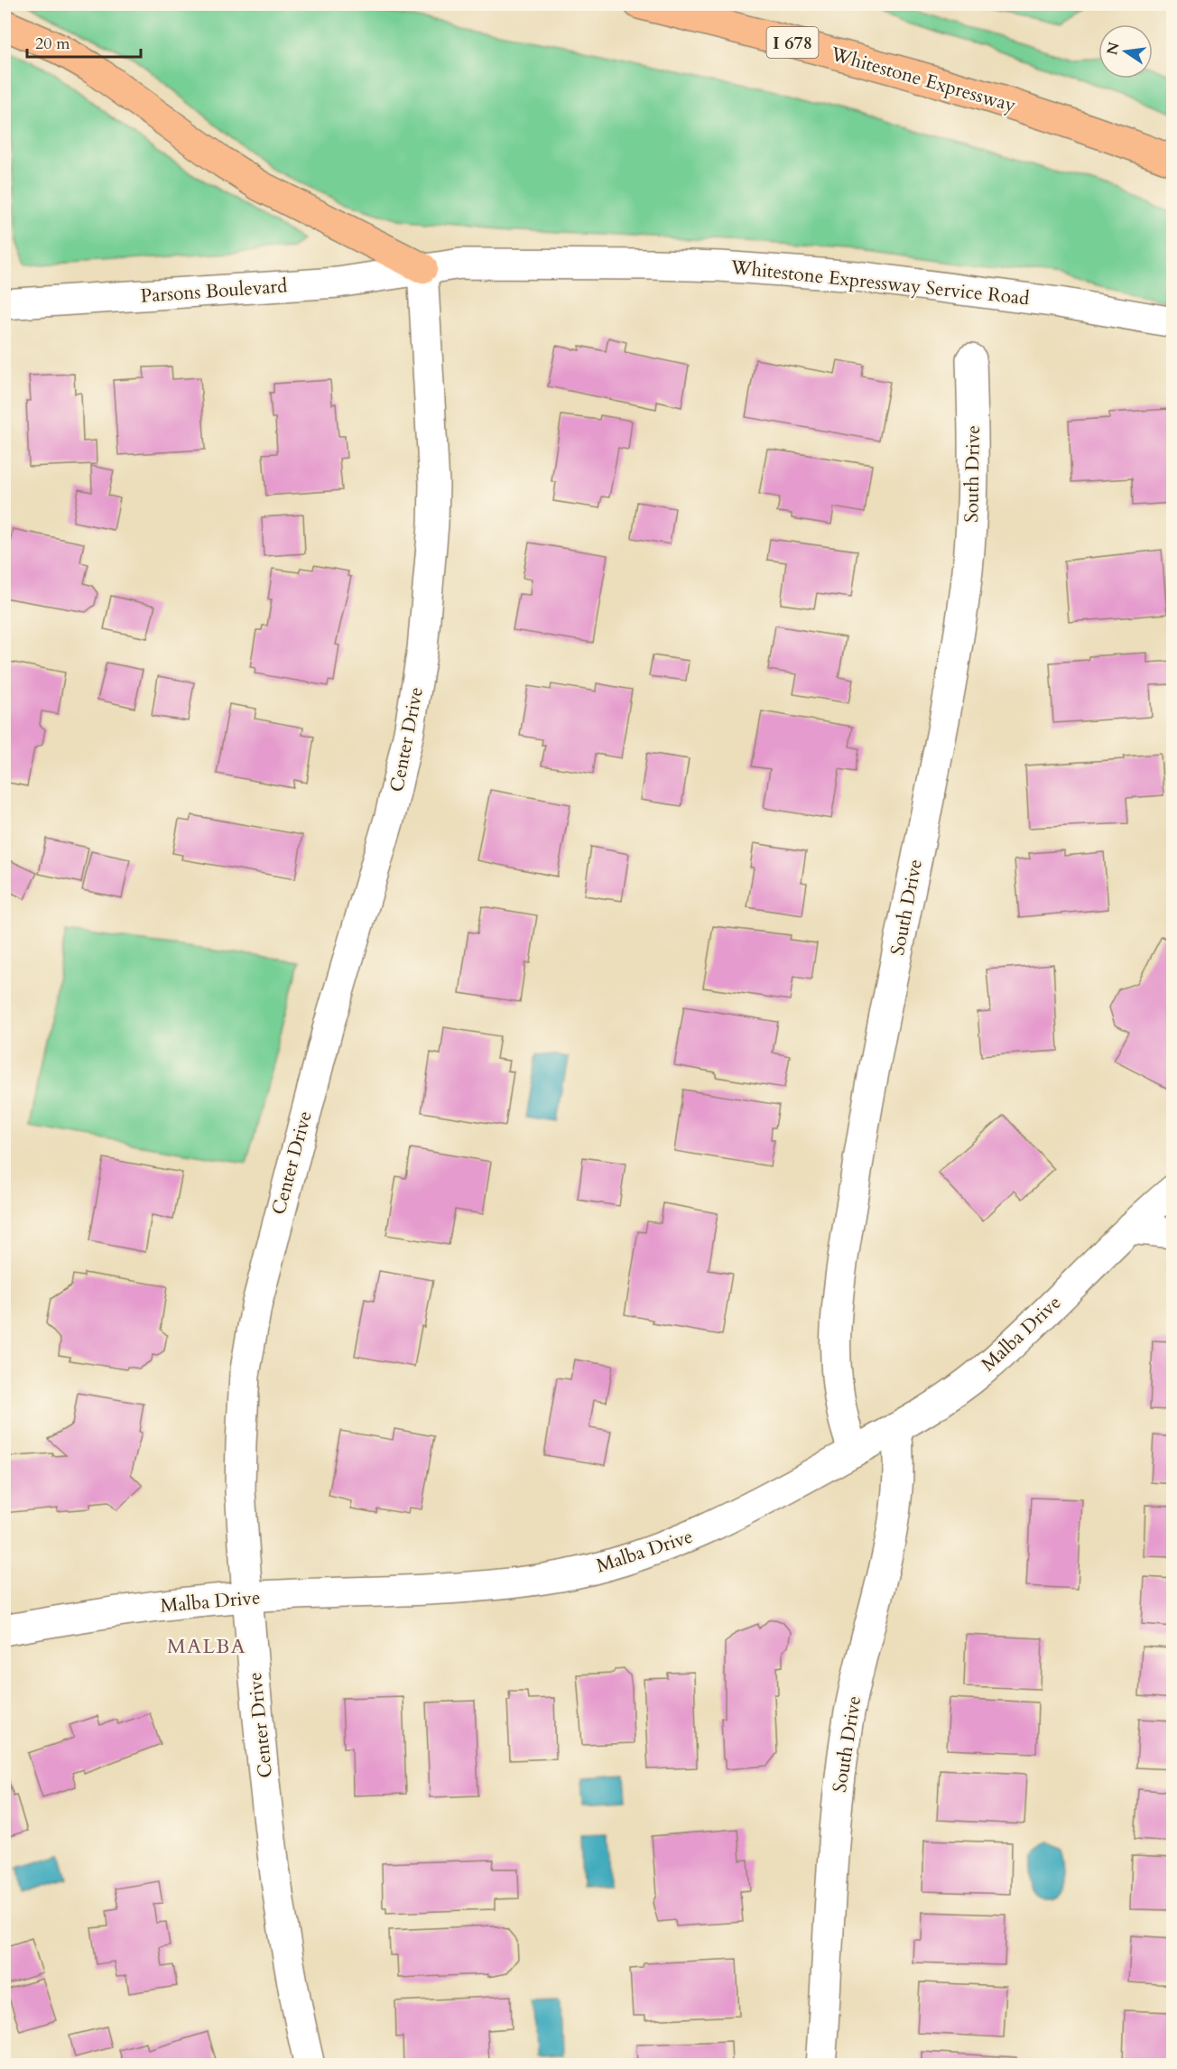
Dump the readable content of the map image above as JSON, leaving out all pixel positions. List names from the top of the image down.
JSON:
{
  "streets": {
    "highway": ["I 678", "Whitestone Expressway"],
    "street": [
      "Whitestone Expressway Service Road",
      "Parsons Boulevard",
      "South Drive",
      "Center Drive",
      "Malba Drive"
    ]
  },
  "crossings": [
    ["Whitestone Expressway Service Road", "Parsons Boulevard"],
    ["Whitestone Expressway Service Road", "Center Drive"],
    ["Parsons Boulevard", "Center Drive"],
    ["South Drive", "Malba Drive"],
    ["Center Drive", "Malba Drive"]
  ],
  "districts": ["MALBA"],
  "scale_bar": "20 m",
  "north": "left"
}
